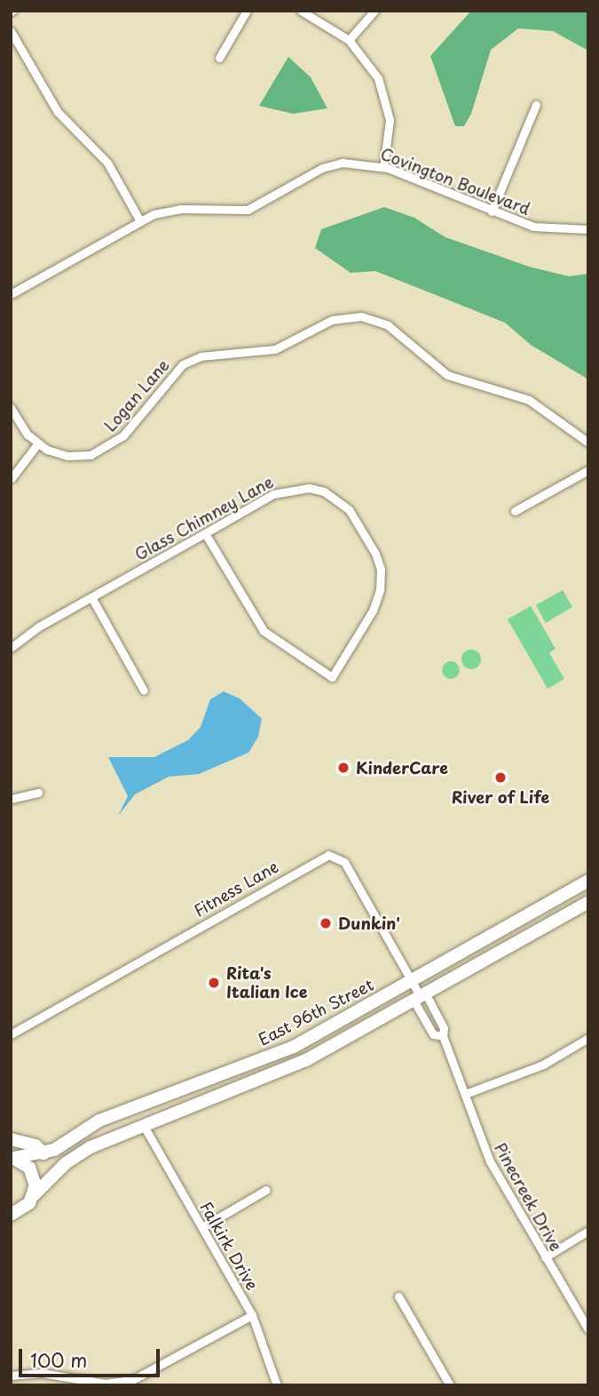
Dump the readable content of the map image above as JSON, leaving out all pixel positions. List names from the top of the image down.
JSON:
{
  "streets": {
    "main road": ["East 96th Street"],
    "street": [
      "Covington Boulevard",
      "Logan Lane",
      "Glass Chimney Lane",
      "Fitness Lane",
      "Pinecreek Drive",
      "Falkirk Drive"
    ]
  },
  "crossings": [
    ["Fitness Lane", "East 96th Street"],
    ["Fitness Lane", "Pinecreek Drive"]
  ],
  "places": [
    "KinderCare",
    "River of Life",
    "Dunkin'",
    "Rita's Italian Ice"
  ],
  "scale_bar": "100 m"
}
